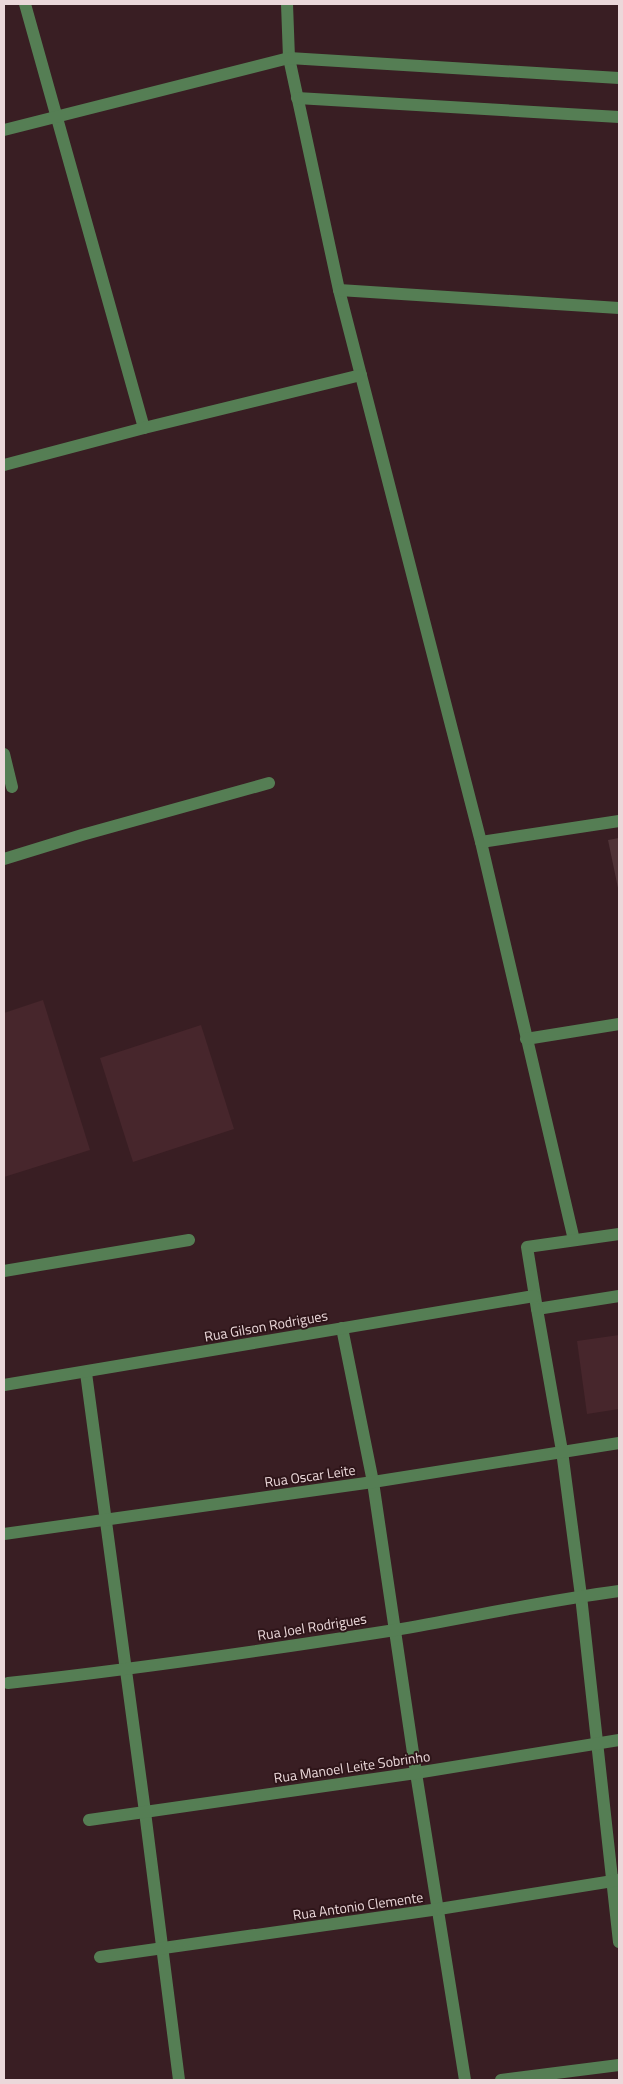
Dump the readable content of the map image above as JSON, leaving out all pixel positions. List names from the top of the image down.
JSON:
{
  "streets": {
    "street": [
      "Rua Gilson Rodrigues",
      "Rua Oscar Leite",
      "Rua Joel Rodrigues",
      "Rua Manoel Leite Sobrinho",
      "Rua Antonio Clemente"
    ]
  }
}
